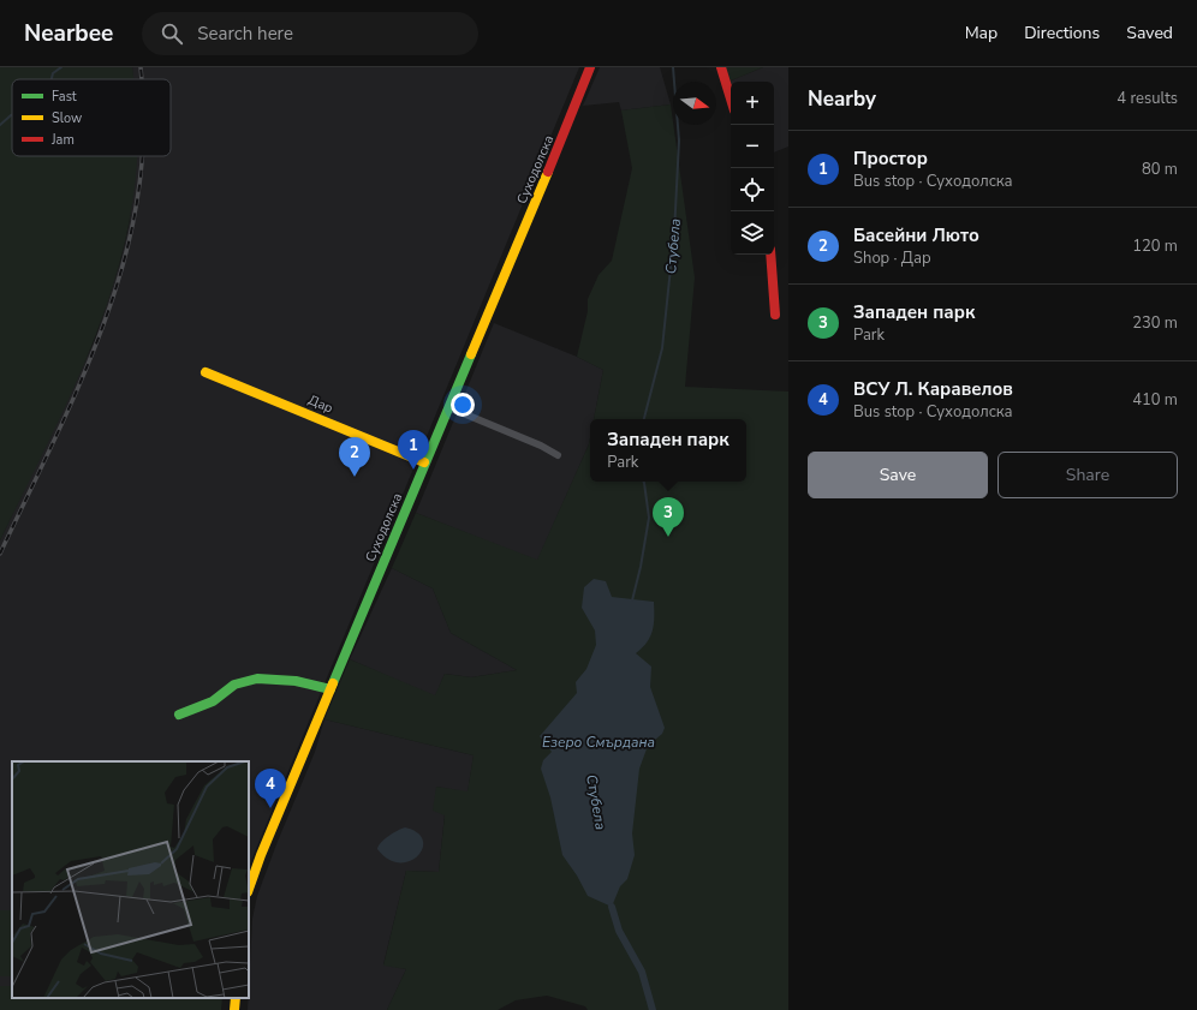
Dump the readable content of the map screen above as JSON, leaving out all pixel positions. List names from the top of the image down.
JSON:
{
  "streets": {
    "street": ["Суходолска", "Дар"]
  },
  "crossings": [
    ["Суходолска", "Дар"]
  ],
  "water": ["Стубела", "Езеро Смърдана"],
  "legend": ["Fast", "Slow", "Jam"],
  "north": "right",
  "page": {
    "header": "Nearbee",
    "search": "Search here",
    "nav": ["Map", "Directions", "Saved"],
    "heading": ["Nearby", "4 results"],
    "map_buttons": ["+", "−"],
    "list": [
      {
        "mark": "1",
        "name": "Простор",
        "note": "Bus stop · Суходолска",
        "value": "80 m"
      },
      {
        "mark": "2",
        "name": "Басейни Люто",
        "note": "Shop · Дар",
        "value": "120 m"
      },
      {
        "mark": "3",
        "name": "Западен парк",
        "note": "Park",
        "value": "230 m"
      },
      {
        "mark": "4",
        "name": "ВСУ Л. Каравелов",
        "note": "Bus stop · Суходолска",
        "value": "410 m"
      }
    ],
    "popup": ["Западен парк", "Park"],
    "pins": [
      "1",
      "2",
      "3",
      "4"
    ],
    "buttons": ["Save", "Share"]
  }
}
